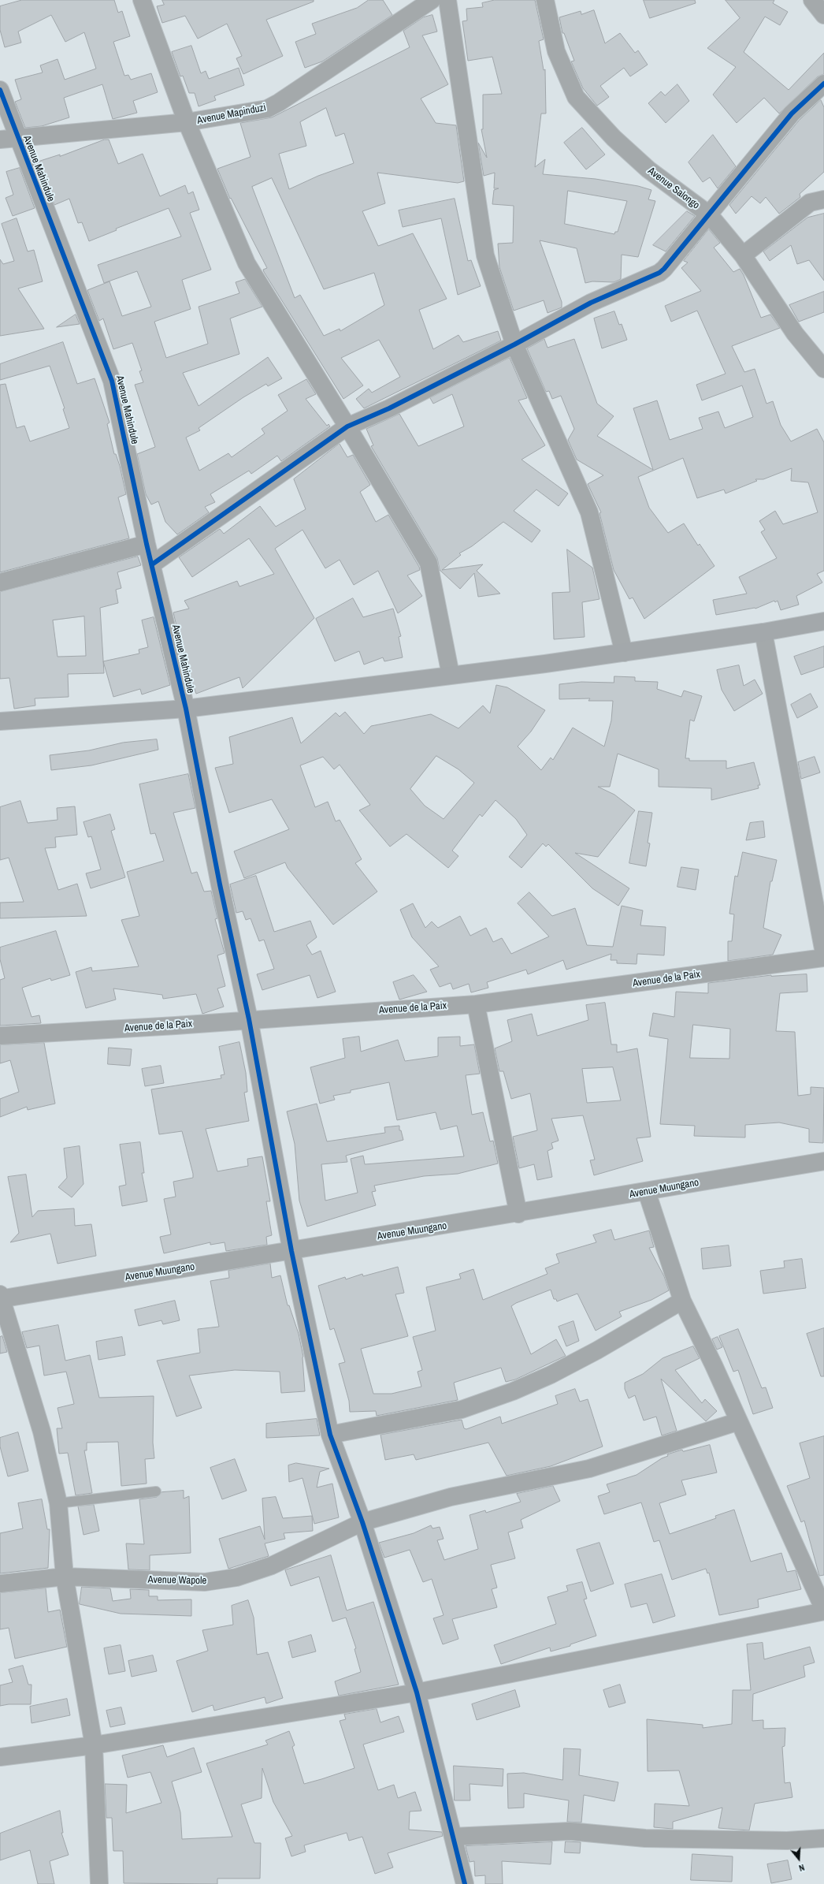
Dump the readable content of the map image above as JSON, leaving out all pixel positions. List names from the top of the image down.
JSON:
{
  "streets": {
    "street": [
      "Avenue Mapinduzi",
      "Avenue Mahindule",
      "Avenue Salongo",
      "Avenue de la Paix",
      "Avenue Muungano",
      "Avenue Wapole"
    ]
  },
  "crossings": [
    ["Avenue Mapinduzi", "Avenue Mahindule"],
    ["Avenue Mahindule", "Avenue de la Paix"],
    ["Avenue Mahindule", "Avenue Muungano"],
    ["Avenue Mahindule", "Avenue Wapole"]
  ],
  "north": "bottom"
}
